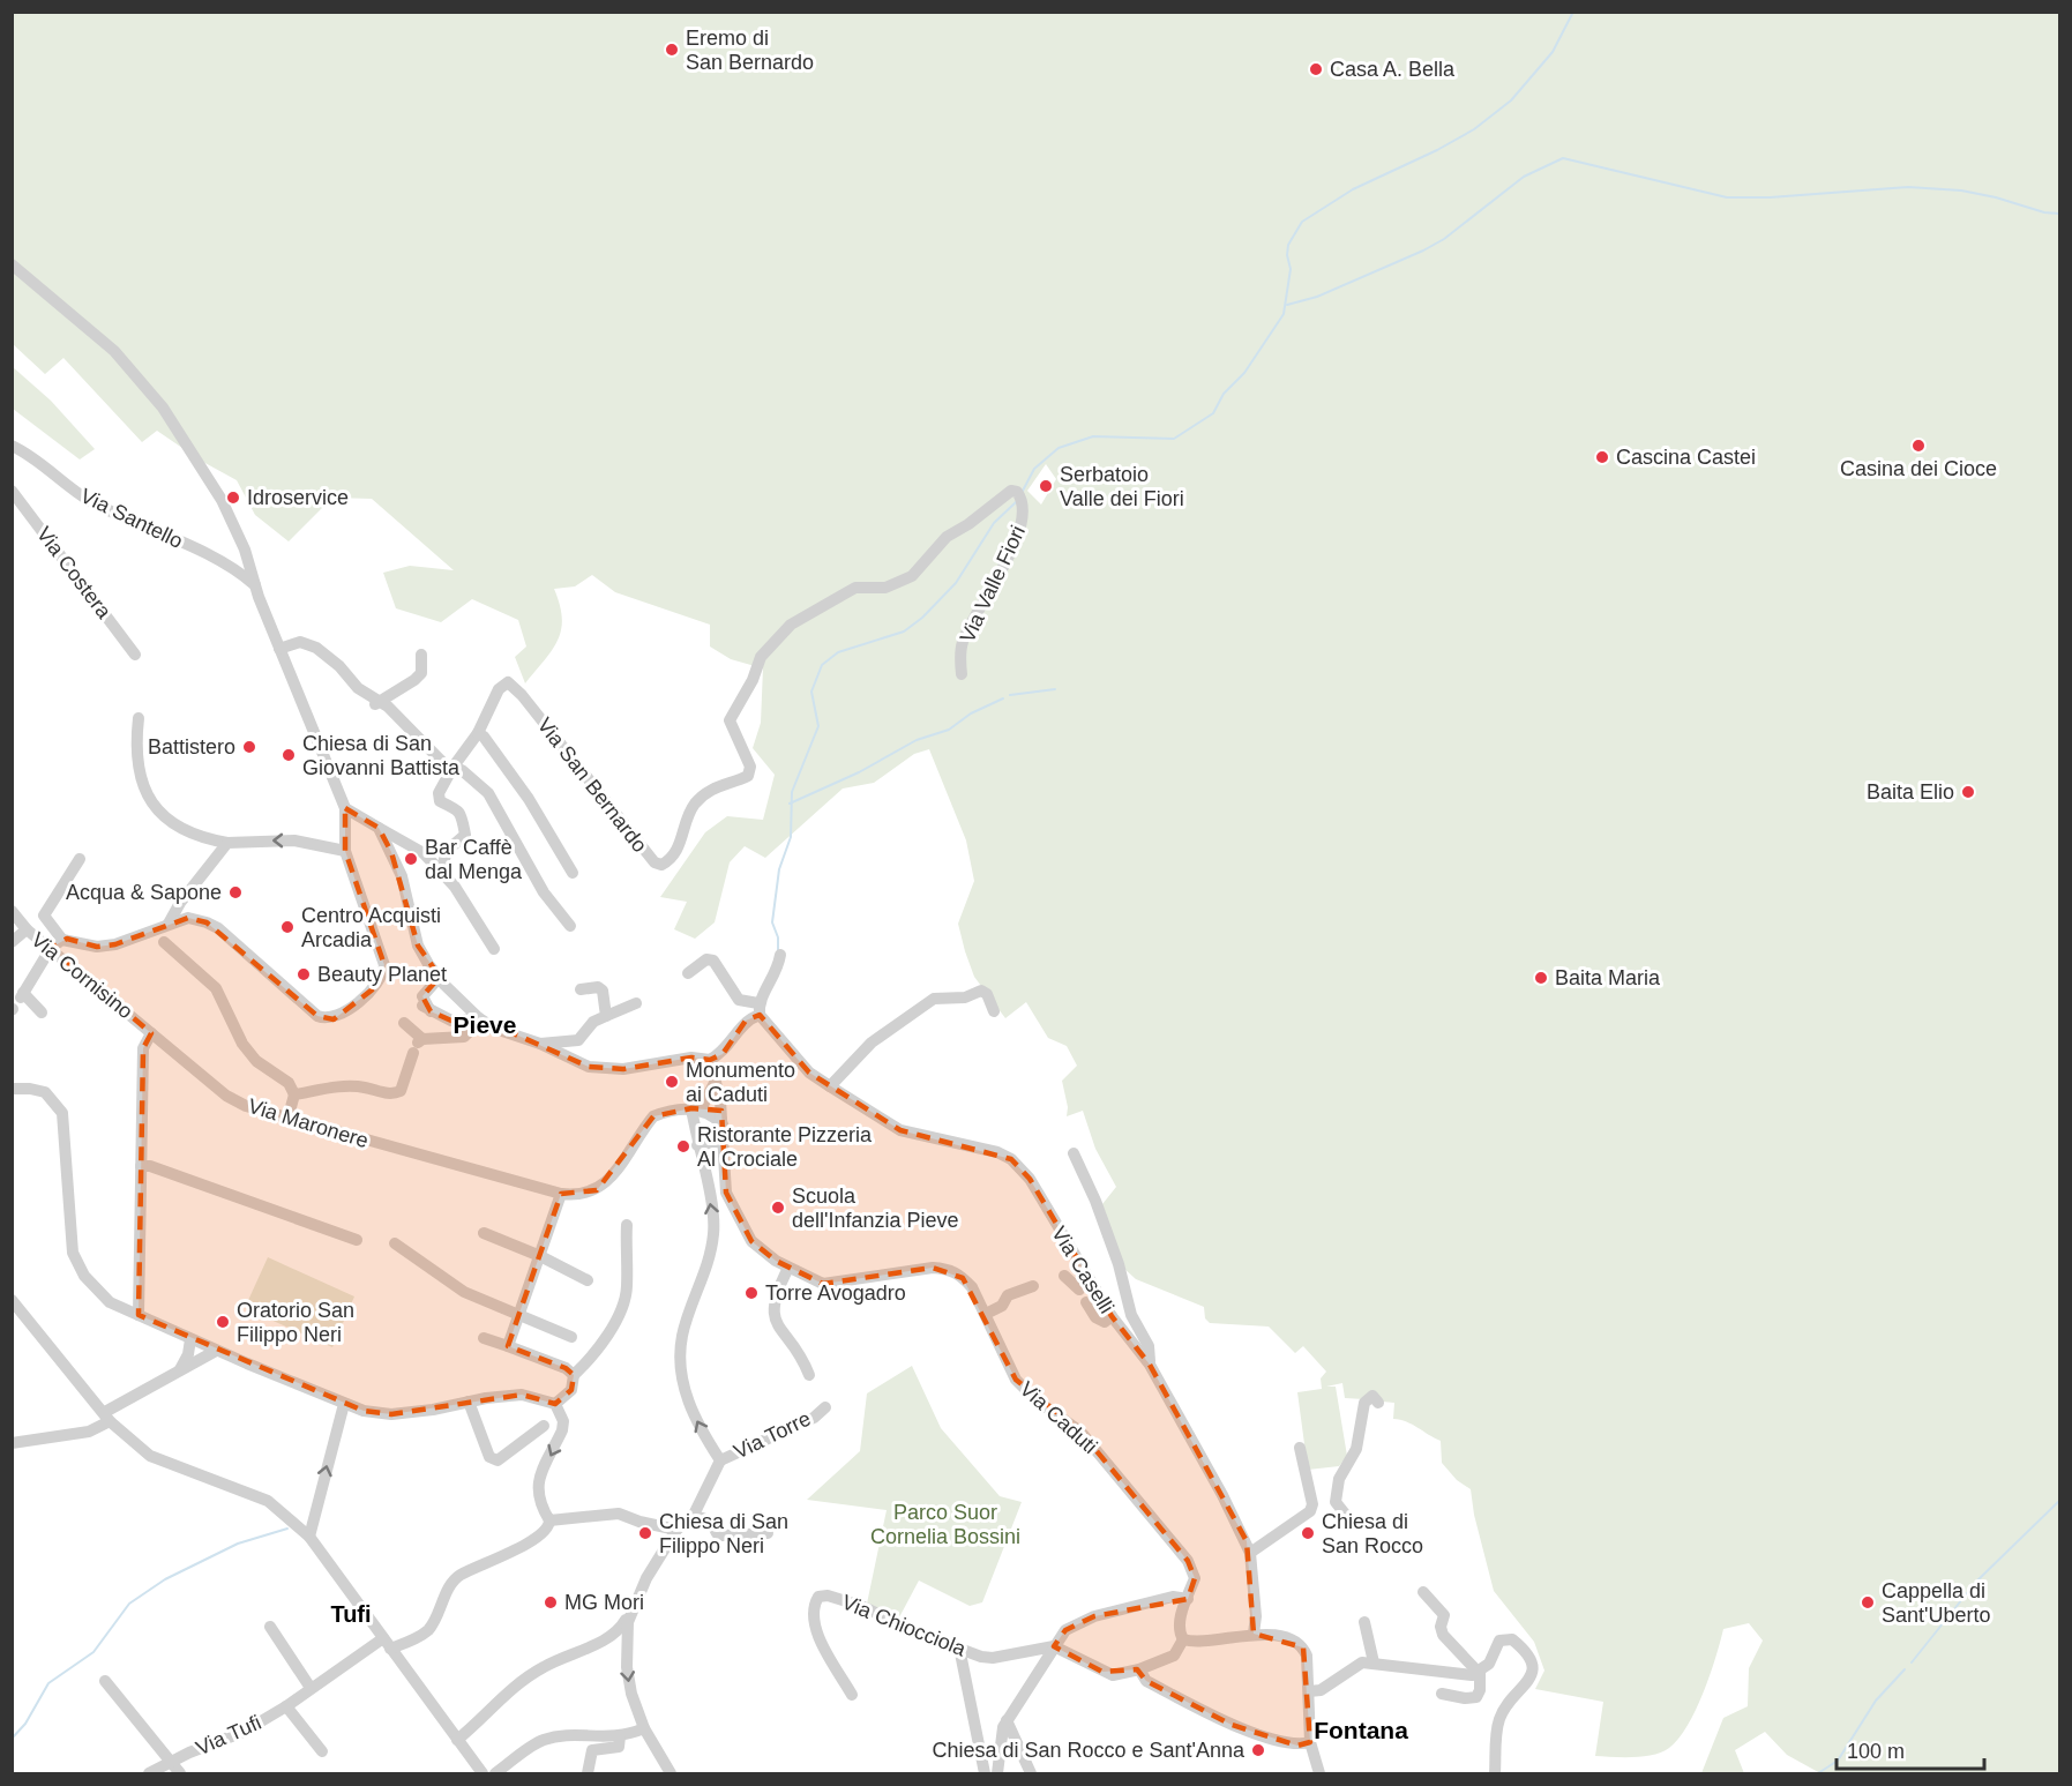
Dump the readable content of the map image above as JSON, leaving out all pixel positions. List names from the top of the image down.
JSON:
{
  "streets": {
    "street": [
      "Via Santello",
      "Via Costera",
      "Via Valle Fiori",
      "Via San Bernardo",
      "Via Cornisino",
      "Via Maronere",
      "Via Caselli",
      "Via Caduti",
      "Via Torre",
      "Via Chiocciola",
      "Via Tufi"
    ]
  },
  "crossings": [
    ["Via Valle Fiori", "Via San Bernardo"],
    ["Via Cornisino", "Via Maronere"],
    ["Via Caduti", "Via Torre"]
  ],
  "districts": ["Pieve", "Tufi", "Fontana"],
  "parks": ["Parco Suor Cornelia Bossini"],
  "places": [
    "Eremo di San Bernardo",
    "Casa A. Bella",
    "Casina dei Cioce",
    "Cascina Castei",
    "Serbatoio Valle dei Fiori",
    "Idroservice",
    "Battistero",
    "Chiesa di San Giovanni Battista",
    "Baita Elio",
    "Bar Caffè dal Menga",
    "Acqua & Sapone",
    "Centro Acquisti Arcadia",
    "Beauty Planet",
    "Baita Maria",
    "Monumento ai Caduti",
    "Ristorante Pizzeria Al Crociale",
    "Scuola dell'Infanzia Pieve",
    "Torre Avogadro",
    "Oratorio San Filippo Neri",
    "Chiesa di San Filippo Neri",
    "Chiesa di San Rocco",
    "MG Mori",
    "Cappella di Sant'Uberto",
    "Chiesa di San Rocco e Sant'Anna"
  ],
  "scale_bar": "100 m"
}
